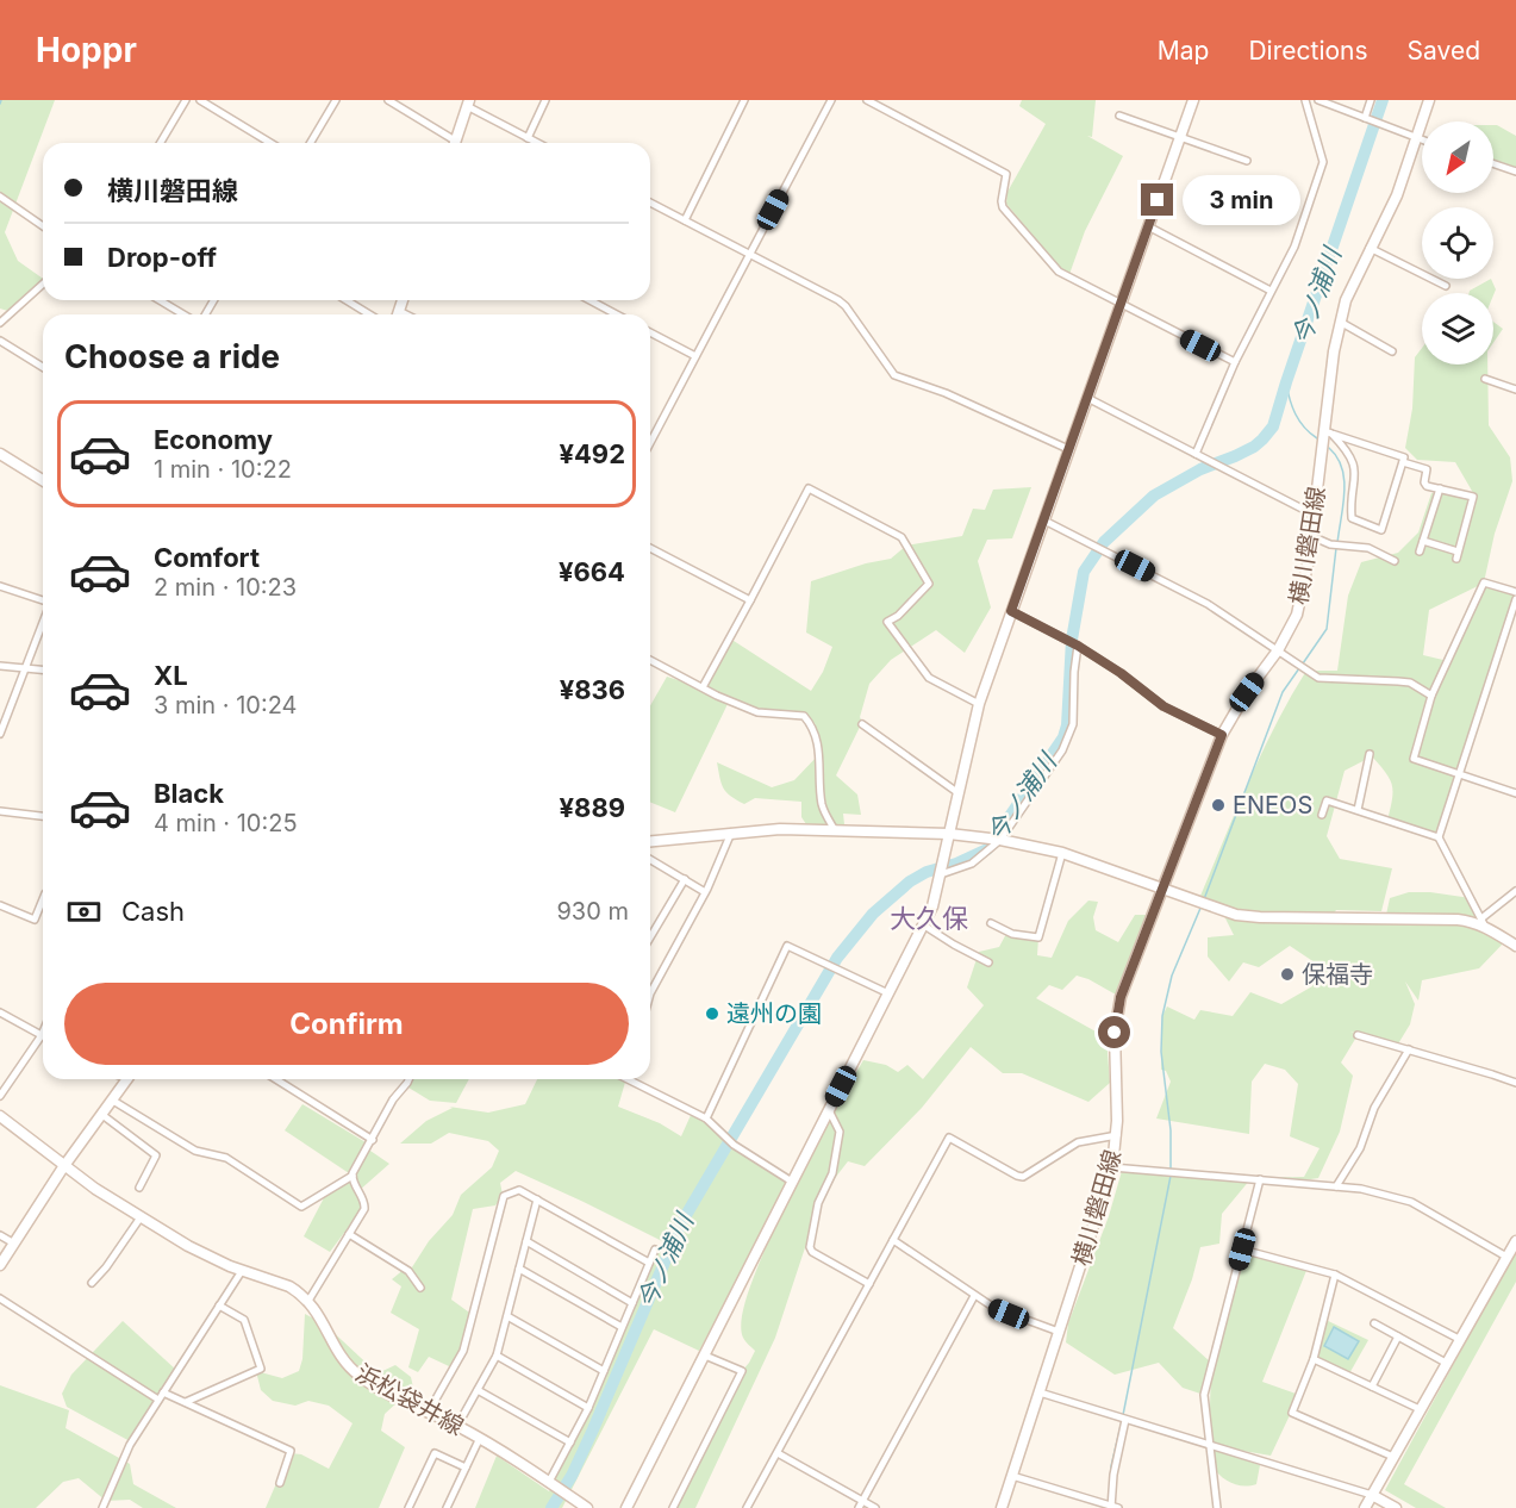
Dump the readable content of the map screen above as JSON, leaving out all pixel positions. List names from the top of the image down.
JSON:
{
  "streets": {
    "street": ["横川磐田線", "浜松袋井線"]
  },
  "districts": ["大久保"],
  "water": ["今ノ浦川"],
  "places": ["ENEOS", "保福寺", "遠州の園"],
  "north": "bottom left",
  "page": {
    "header": "Hoppr",
    "nav": ["Map", "Directions", "Saved"],
    "banner": ["横川磐田線", "Drop-off"],
    "bubble": "3 min",
    "heading": "Choose a ride",
    "list": [
      {
        "name": "Economy",
        "note": "1 min · 10:22",
        "value": "¥492"
      },
      {
        "name": "Comfort",
        "note": "2 min · 10:23",
        "value": "¥664"
      },
      {
        "name": "XL",
        "note": "3 min · 10:24",
        "value": "¥836"
      },
      {
        "name": "Black",
        "note": "4 min · 10:25",
        "value": "¥889"
      }
    ],
    "pay": ["Cash", "930 m"],
    "buttons": "Confirm"
  }
}
